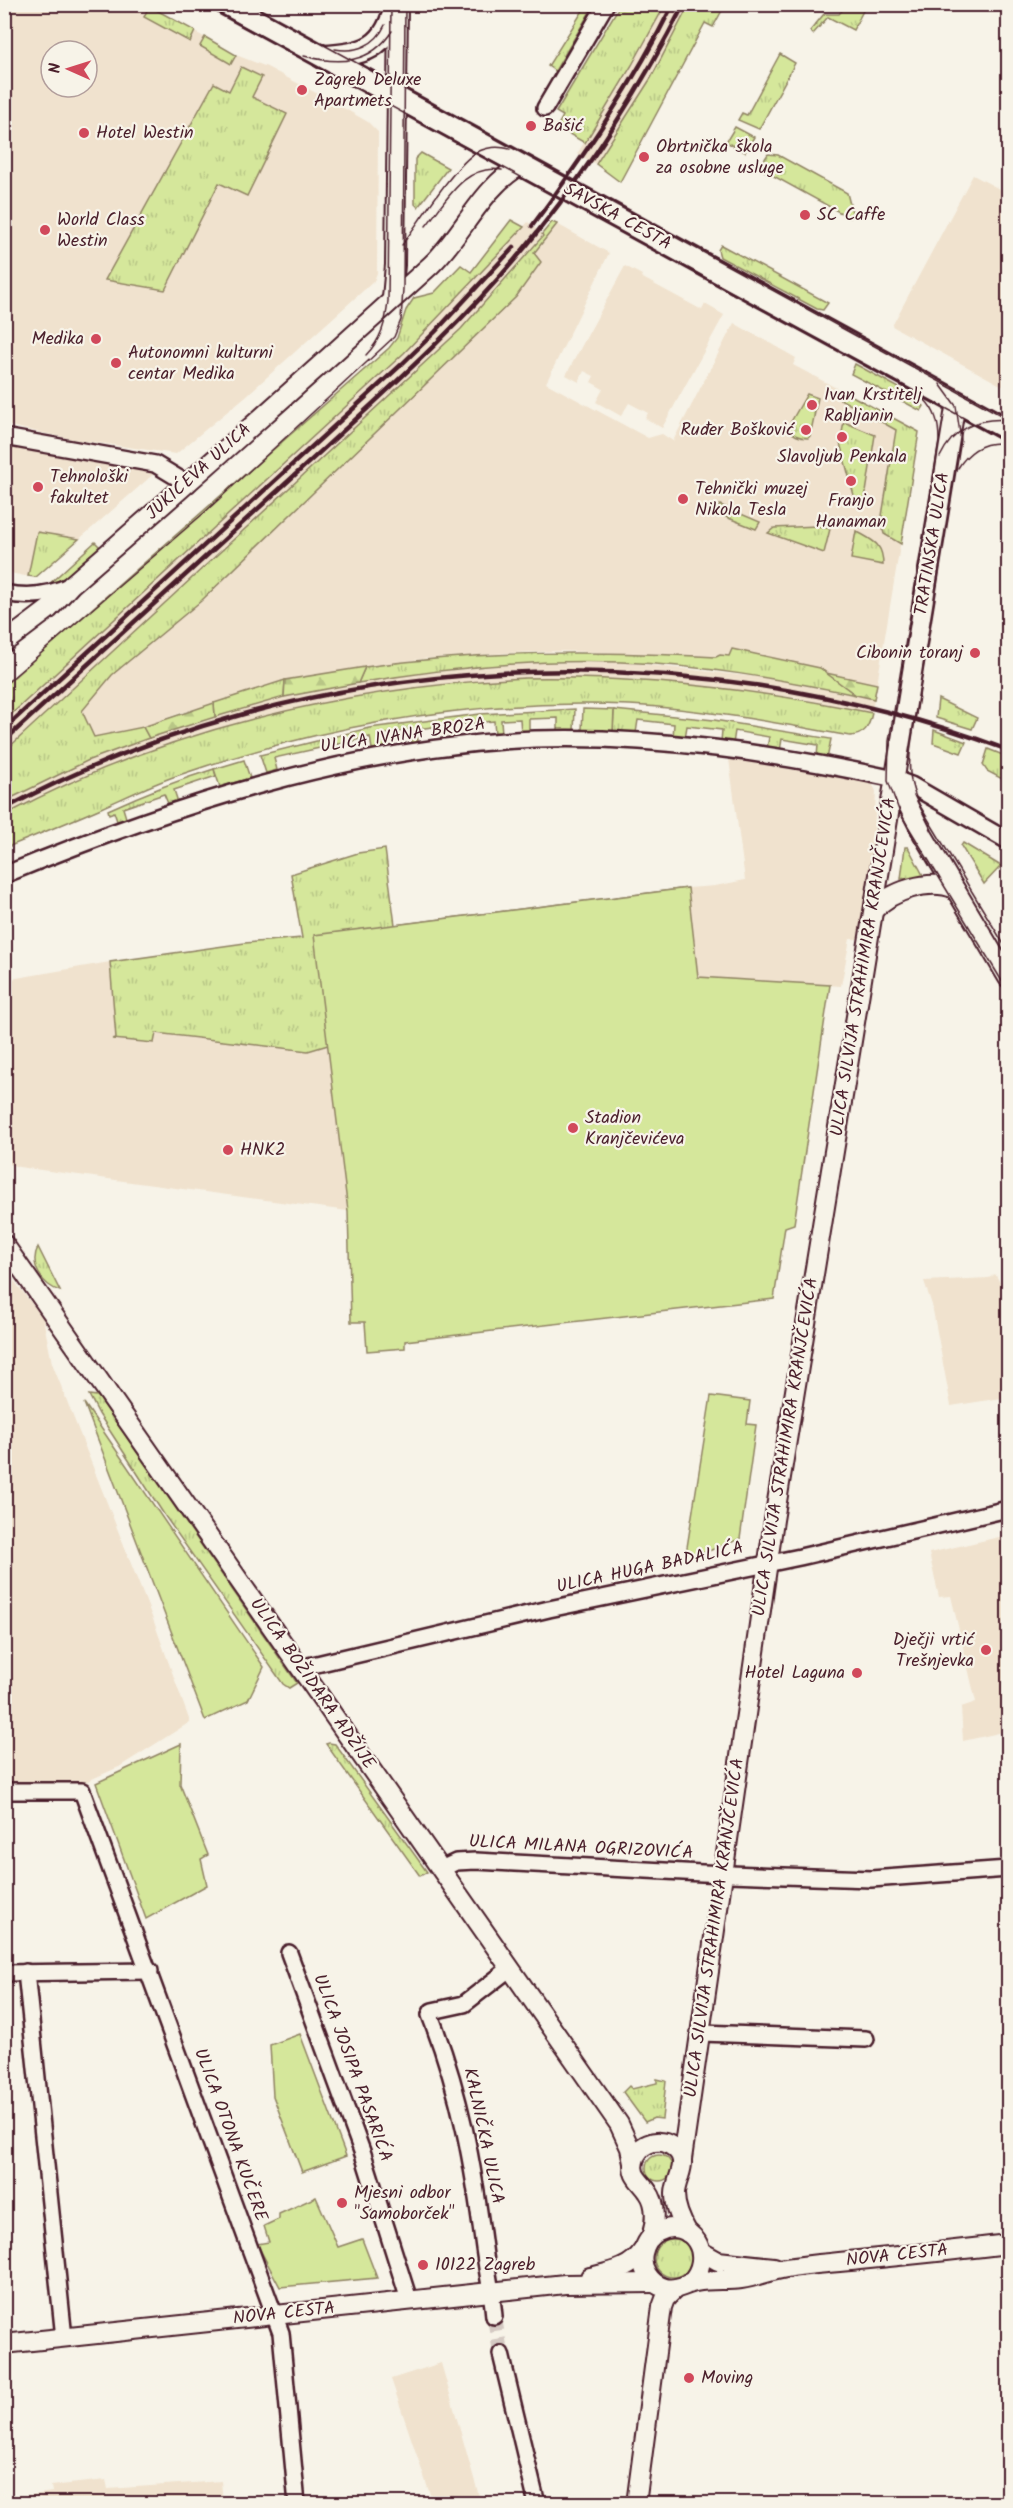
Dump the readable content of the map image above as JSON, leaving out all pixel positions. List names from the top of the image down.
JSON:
{
  "streets": {
    "main road": ["SAVSKA CESTA"],
    "street": [
      "JUKIĆEVA ULICA",
      "TRATINSKA ULICA",
      "ULICA IVANA BROZA",
      "ULICA SILVIJA STRAHIMIRA KRANJČEVIĆA",
      "ULICA HUGA BADALIĆA",
      "ULICA BOŽIDARA ADŽIJE",
      "ULICA MILANA OGRIZOVIĆA",
      "ULICA JOSIPA PASARIĆA",
      "ULICA OTONA KUČERE",
      "KALNIČKA ULICA",
      "NOVA CESTA"
    ]
  },
  "crossings": [
    ["SAVSKA CESTA", "JUKIĆEVA ULICA"],
    ["SAVSKA CESTA", "TRATINSKA ULICA"],
    ["TRATINSKA ULICA", "ULICA IVANA BROZA"],
    ["TRATINSKA ULICA", "ULICA SILVIJA STRAHIMIRA KRANJČEVIĆA"],
    ["ULICA IVANA BROZA", "ULICA SILVIJA STRAHIMIRA KRANJČEVIĆA"],
    ["ULICA SILVIJA STRAHIMIRA KRANJČEVIĆA", "ULICA HUGA BADALIĆA"],
    ["ULICA SILVIJA STRAHIMIRA KRANJČEVIĆA", "ULICA BOŽIDARA ADŽIJE"],
    ["ULICA SILVIJA STRAHIMIRA KRANJČEVIĆA", "ULICA MILANA OGRIZOVIĆA"],
    ["ULICA SILVIJA STRAHIMIRA KRANJČEVIĆA", "NOVA CESTA"],
    ["ULICA HUGA BADALIĆA", "ULICA BOŽIDARA ADŽIJE"],
    ["ULICA BOŽIDARA ADŽIJE", "ULICA MILANA OGRIZOVIĆA"],
    ["ULICA BOŽIDARA ADŽIJE", "KALNIČKA ULICA"],
    ["ULICA BOŽIDARA ADŽIJE", "NOVA CESTA"],
    ["ULICA JOSIPA PASARIĆA", "NOVA CESTA"],
    ["ULICA OTONA KUČERE", "NOVA CESTA"],
    ["KALNIČKA ULICA", "NOVA CESTA"]
  ],
  "places": [
    "Zagreb Deluxe Apartmets",
    "Bašić",
    "Hotel Westin",
    "Obrtnička škola za osobne usluge",
    "SC Caffe",
    "World Class Westin",
    "Medika",
    "Autonomni kulturni centar Medika",
    "Ivan Krstitelj Rabljanin",
    "Ruđer Bošković",
    "Slavoljub Penkala",
    "Franjo Hanaman",
    "Tehnološki fakultet",
    "Tehnički muzej Nikola Tesla",
    "Cibonin toranj",
    "Stadion Kranjčevićeva",
    "HNK2",
    "Dječji vrtić Trešnjevka",
    "Hotel Laguna",
    "Mjesni odbor \"Samoborček\"",
    "10122 Zagreb",
    "Moving"
  ],
  "north": "left"
}
